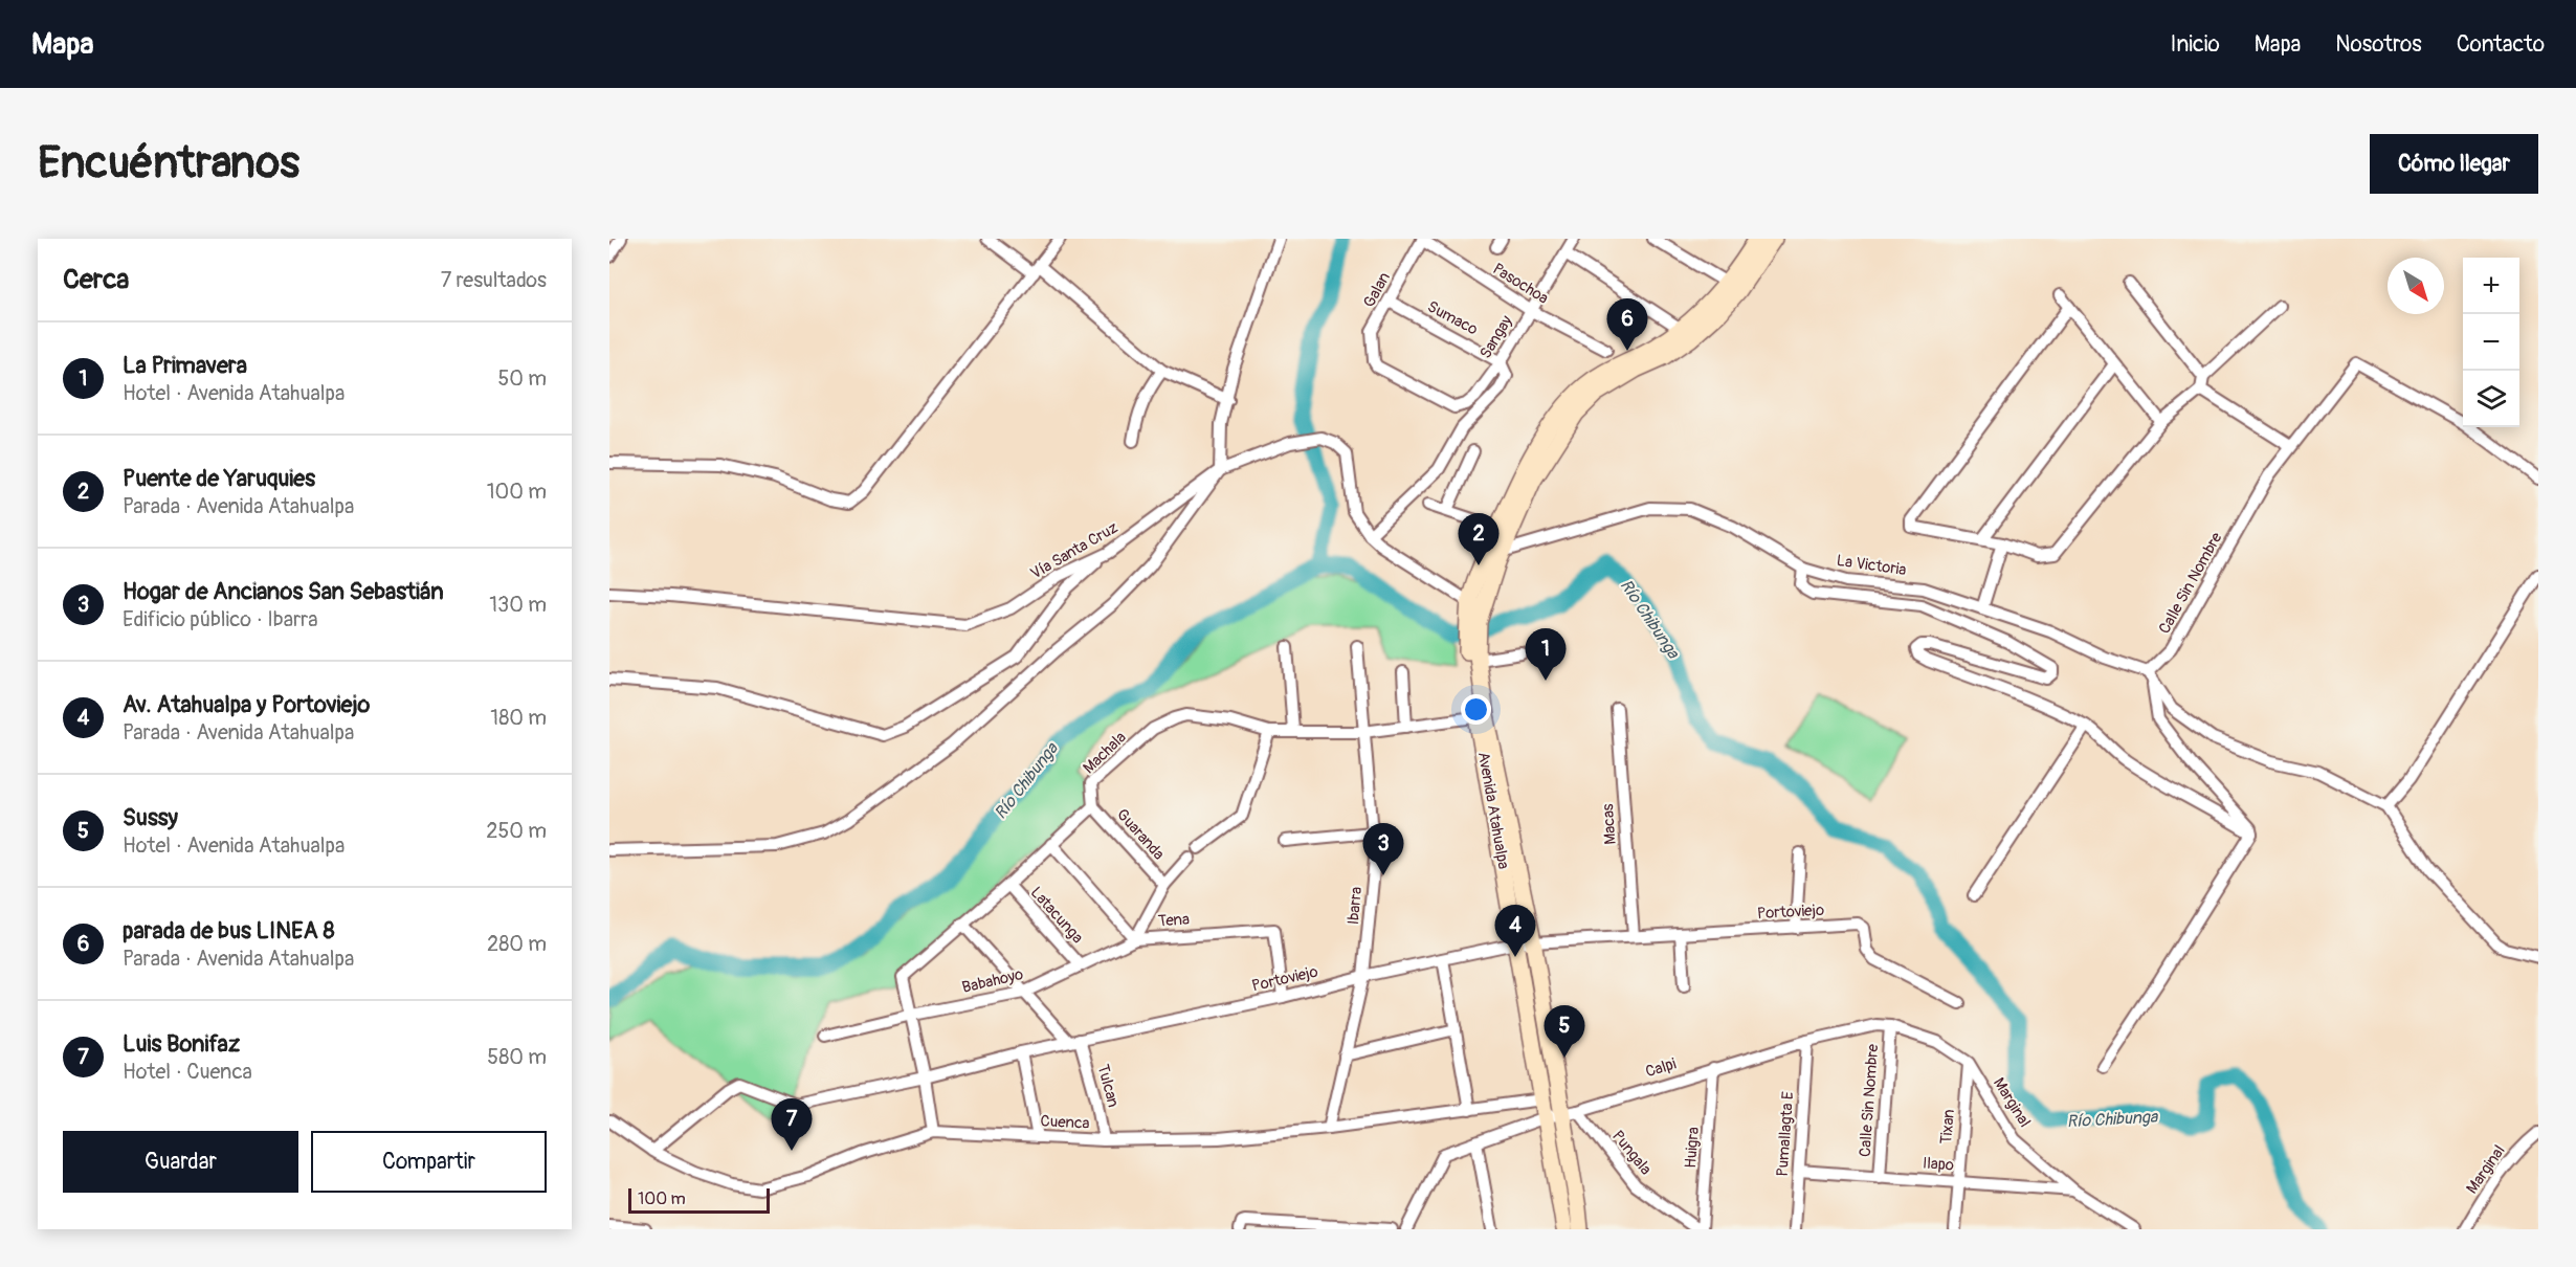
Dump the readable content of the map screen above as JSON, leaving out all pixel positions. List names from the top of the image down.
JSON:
{
  "streets": {
    "main road": ["Avenida Atahualpa"],
    "street": [
      "Pasochoa",
      "Galan",
      "Sumaco",
      "Sangay",
      "Vía Santa Cruz",
      "La Victoria",
      "Calle Sin Nombre",
      "Machala",
      "Macas",
      "Guaranda",
      "Ibarra",
      "Portoviejo",
      "Latacunga",
      "Tena",
      "Babahoyo",
      "Calpi",
      "Tulcan",
      "Marginal",
      "Cuenca",
      "Tixan",
      "Pumallagta E",
      "Huigra",
      "Pungala",
      "Ilapo"
    ]
  },
  "crossings": [
    ["Pasochoa", "Galan"],
    ["Pasochoa", "Sangay"],
    ["Galan", "Sumaco"],
    ["Galan", "Sangay"],
    ["Sumaco", "Sangay"],
    ["Vía Santa Cruz", "Avenida Atahualpa"],
    ["La Victoria", "Calle Sin Nombre"],
    ["La Victoria", "Avenida Atahualpa"],
    ["Calle Sin Nombre", "Calpi"],
    ["Calle Sin Nombre", "Marginal"],
    ["Calle Sin Nombre", "Ilapo"],
    ["Machala", "Avenida Atahualpa"],
    ["Machala", "Guaranda"],
    ["Machala", "Ibarra"],
    ["Avenida Atahualpa", "Portoviejo"],
    ["Avenida Atahualpa", "Calpi"],
    ["Avenida Atahualpa", "Cuenca"],
    ["Macas", "Portoviejo"],
    ["Ibarra", "Portoviejo"],
    ["Ibarra", "Cuenca"],
    ["Portoviejo", "Tena"],
    ["Portoviejo", "Tulcan"],
    ["Portoviejo", "Cuenca"],
    ["Latacunga", "Babahoyo"],
    ["Tena", "Babahoyo"],
    ["Babahoyo", "Tulcan"],
    ["Calpi", "Marginal"],
    ["Calpi", "Pumallagta E"],
    ["Calpi", "Huigra"],
    ["Calpi", "Pungala"],
    ["Tulcan", "Cuenca"],
    ["Marginal", "Tixan"],
    ["Marginal", "Ilapo"],
    ["Tixan", "Ilapo"],
    ["Pumallagta E", "Ilapo"],
    ["Huigra", "Pungala"]
  ],
  "water": ["Río Chibunga"],
  "scale_bar": "100 m",
  "north": "bottom right",
  "page": {
    "header": "Mapa",
    "nav": [
      "Inicio",
      "Mapa",
      "Nosotros",
      "Contacto"
    ],
    "buttons": [
      "Cómo llegar",
      ["Guardar", "Compartir"]
    ],
    "title": "Encuéntranos",
    "heading": ["Cerca", "7 resultados"],
    "map_buttons": ["+", "−"],
    "pins": [
      "6",
      "2",
      "1",
      "3",
      "4",
      "5",
      "7"
    ],
    "list": [
      {
        "mark": "1",
        "name": "La Primavera",
        "note": "Hotel · Avenida Atahualpa",
        "value": "50 m"
      },
      {
        "mark": "2",
        "name": "Puente de Yaruquies",
        "note": "Parada · Avenida Atahualpa",
        "value": "100 m"
      },
      {
        "mark": "3",
        "name": "Hogar de Ancianos San Sebastián",
        "note": "Edificio público · Ibarra",
        "value": "130 m"
      },
      {
        "mark": "4",
        "name": "Av. Atahualpa y Portoviejo",
        "note": "Parada · Avenida Atahualpa",
        "value": "180 m"
      },
      {
        "mark": "5",
        "name": "Sussy",
        "note": "Hotel · Avenida Atahualpa",
        "value": "250 m"
      },
      {
        "mark": "6",
        "name": "parada de bus LINEA 8",
        "note": "Parada · Avenida Atahualpa",
        "value": "280 m"
      },
      {
        "mark": "7",
        "name": "Luis Bonifaz",
        "note": "Hotel · Cuenca",
        "value": "580 m"
      }
    ],
    "scale": "100 m"
  }
}
